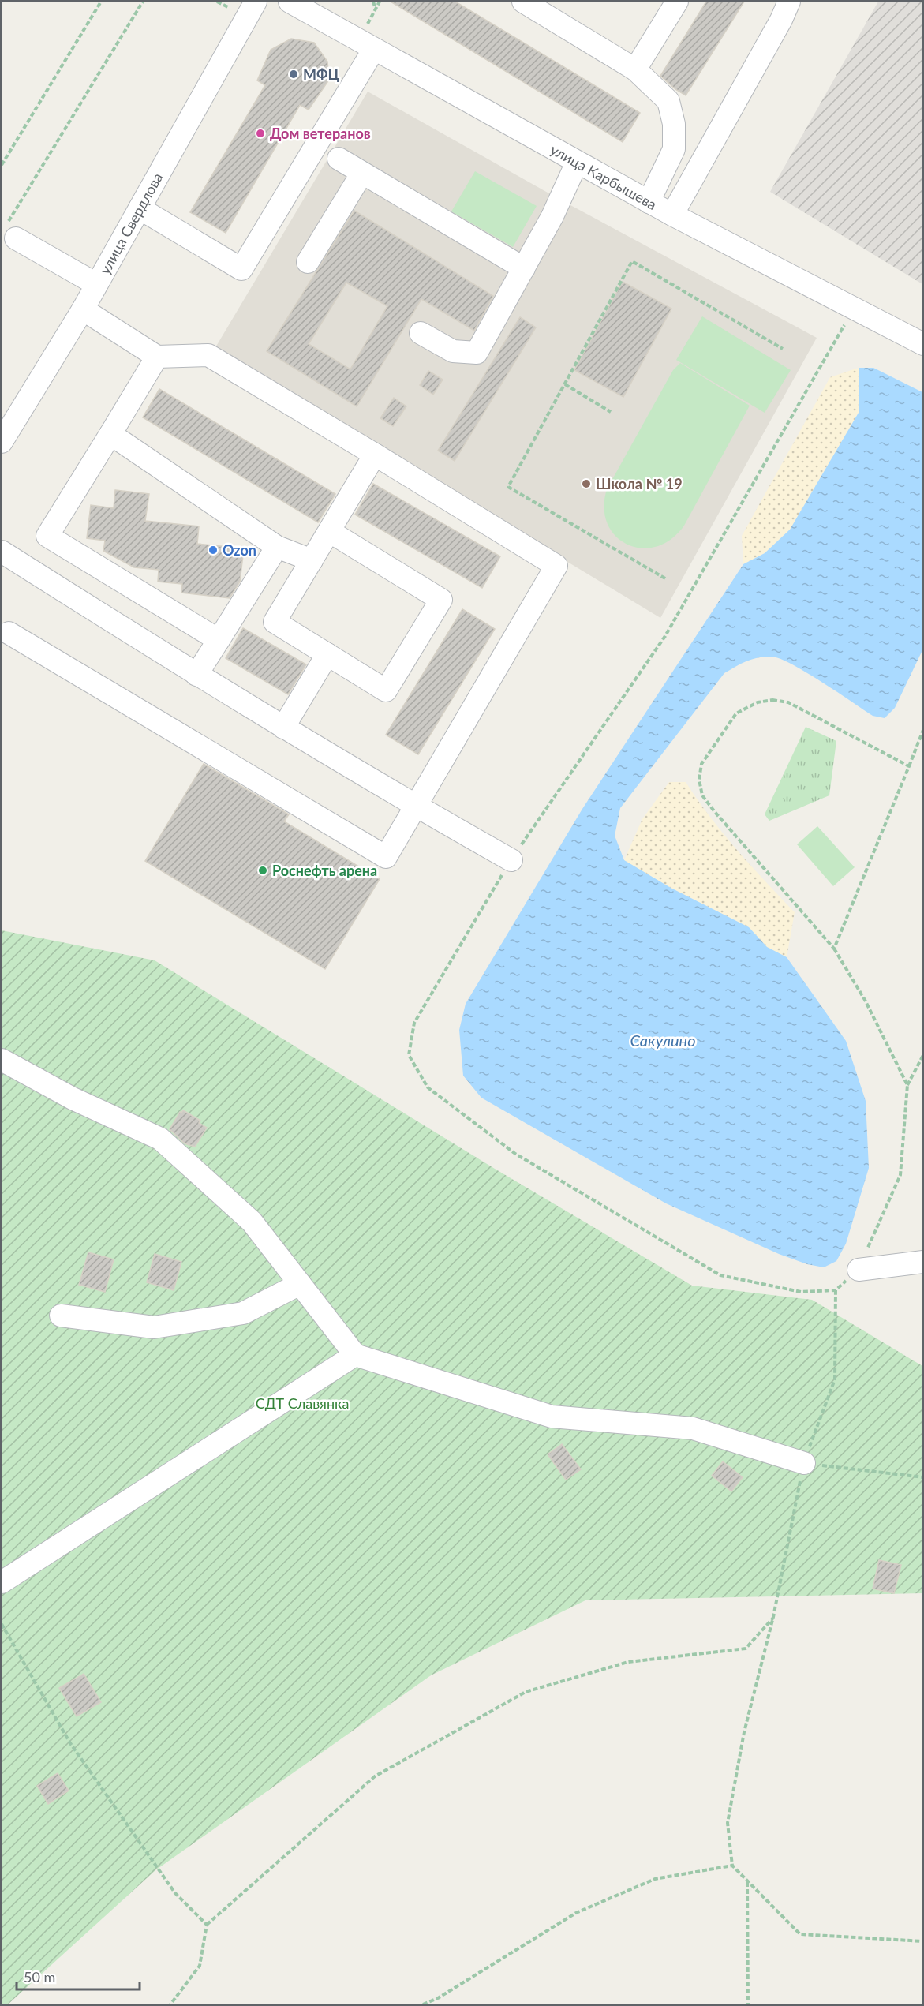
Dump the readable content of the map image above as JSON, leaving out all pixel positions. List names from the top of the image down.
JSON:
{
  "streets": {
    "street": ["улица Карбышева", "улица Свердлова"]
  },
  "water": ["Сакулино"],
  "parks": ["СДТ Славянка"],
  "places": [
    "МФЦ",
    "Дом ветеранов",
    "Школа № 19",
    "Ozon",
    "Роснефть арена"
  ],
  "scale_bar": "50 m"
}
